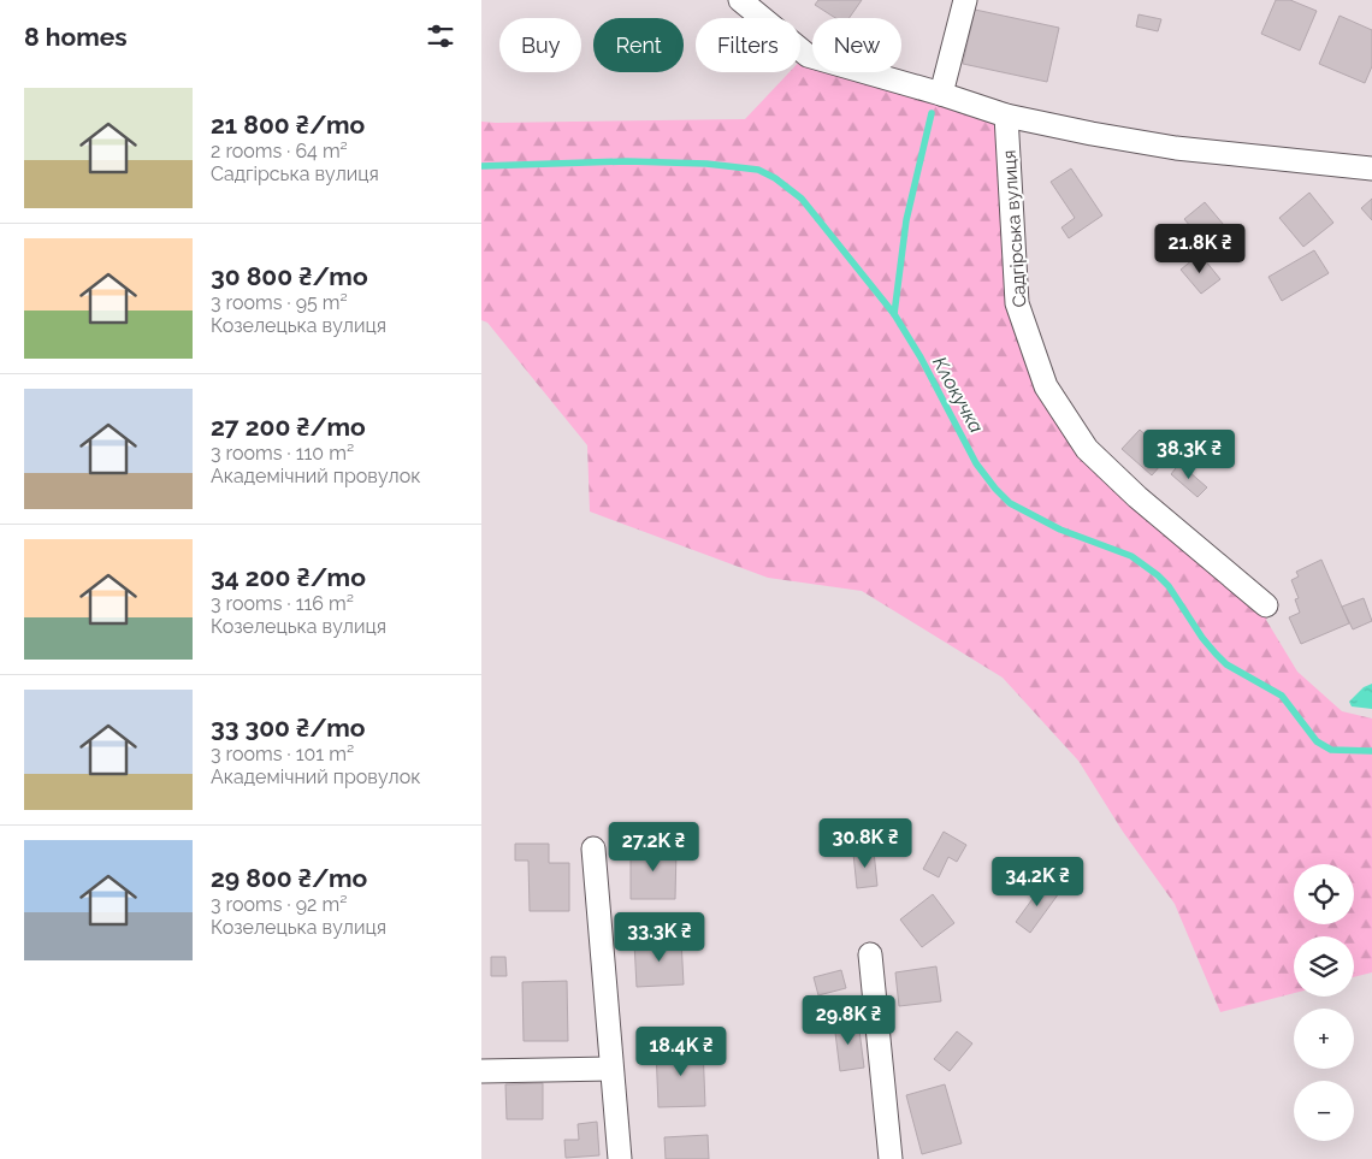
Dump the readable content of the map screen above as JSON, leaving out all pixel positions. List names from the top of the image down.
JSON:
{
  "streets": {
    "street": ["Садгірська вулиця"]
  },
  "water": ["Клокучка"],
  "page": {
    "heading": "8 homes",
    "chip": [
      "Buy",
      "Rent",
      "Filters",
      "New"
    ],
    "list": [
      {
        "name": "21 800 ₴/mo",
        "note": "2 rooms · 64 m² · Садгірська вулиця"
      },
      {
        "name": "30 800 ₴/mo",
        "note": "3 rooms · 95 m² · Козелецька вулиця"
      },
      {
        "name": "27 200 ₴/mo",
        "note": "3 rooms · 110 m² · Академічний провулок"
      },
      {
        "name": "34 200 ₴/mo",
        "note": "3 rooms · 116 m² · Козелецька вулиця"
      },
      {
        "name": "33 300 ₴/mo",
        "note": "3 rooms · 101 m² · Академічний провулок"
      },
      {
        "name": "29 800 ₴/mo",
        "note": "3 rooms · 92 m² · Козелецька вулиця"
      }
    ],
    "price": [
      "21.8K ₴",
      "38.3K ₴",
      "30.8K ₴",
      "27.2K ₴",
      "34.2K ₴",
      "33.3K ₴",
      "29.8K ₴",
      "18.4K ₴"
    ],
    "map_buttons": ["+", "−"]
  }
}
